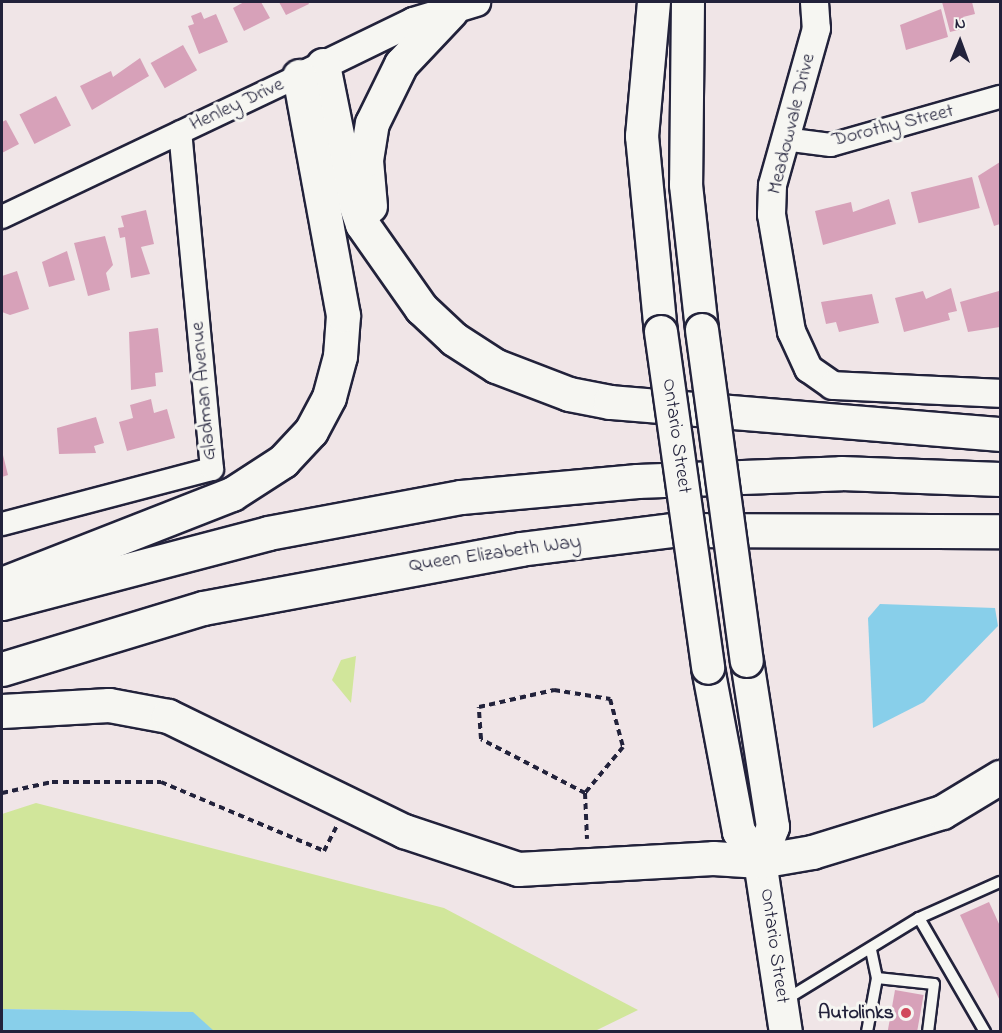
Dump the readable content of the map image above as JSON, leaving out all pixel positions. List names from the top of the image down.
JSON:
{
  "streets": {
    "highway": ["Queen Elizabeth Way"],
    "main road": ["Ontario Street"],
    "street": [
      "Henley Drive",
      "Meadowvale Drive",
      "Dorothy Street",
      "Gladman Avenue"
    ]
  },
  "crossings": [
    ["Henley Drive", "Gladman Avenue"],
    ["Meadowvale Drive", "Dorothy Street"]
  ],
  "places": ["Autolinks"],
  "north": "top"
}
